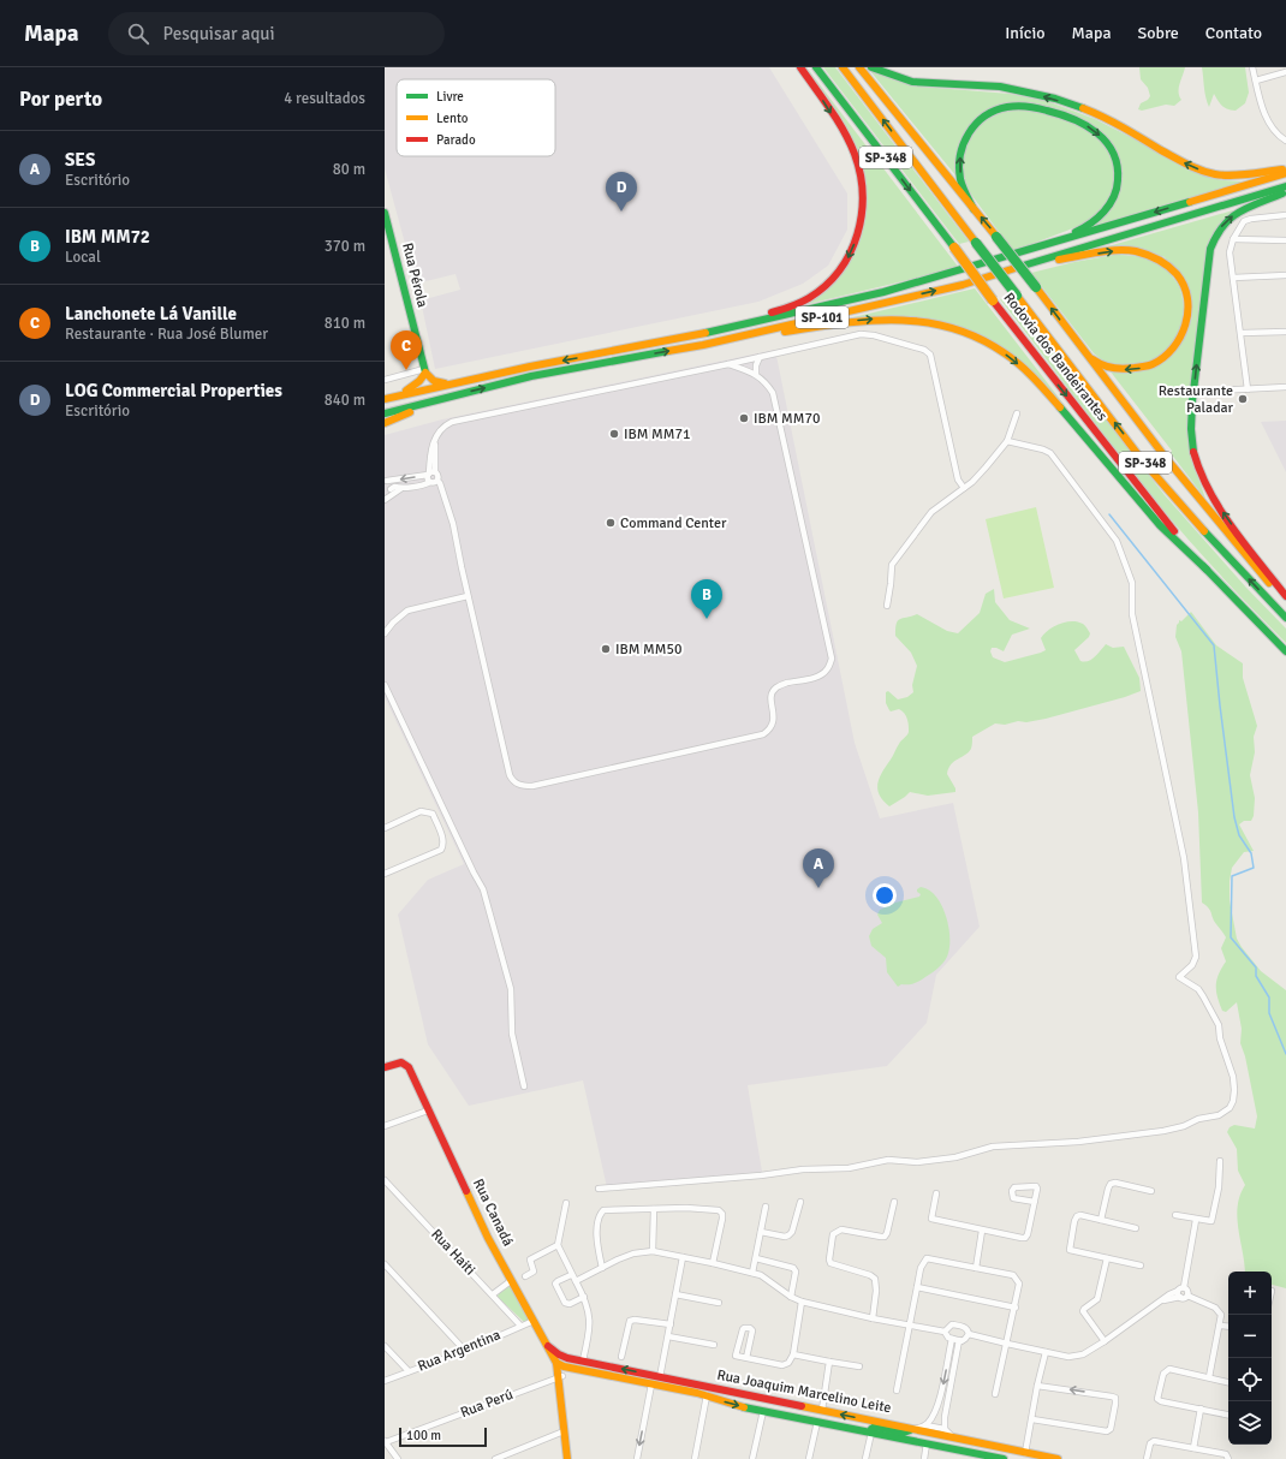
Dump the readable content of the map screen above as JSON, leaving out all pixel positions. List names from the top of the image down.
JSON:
{
  "streets": {
    "main road": [
      "SP-348",
      "Rua Pérola",
      "SP-101",
      "Rodovia dos Bandeirantes",
      "Rua Canadá",
      "Rua Joaquim Marcelino Leite"
    ],
    "street": ["Rua Haiti", "Rua Argentina", "Rua Perú"]
  },
  "crossings": [
    ["Rua Canadá", "Rua Argentina"],
    ["Rua Canadá", "Rua Joaquim Marcelino Leite"],
    ["Rua Canadá", "Rua Perú"],
    ["Rua Haiti", "Rua Argentina"]
  ],
  "places": [
    "Restaurante Paladar",
    "IBM MM70",
    "IBM MM71",
    "Command Center",
    "IBM MM50"
  ],
  "legend": ["Livre", "Lento", "Parado"],
  "scale_bar": "100 m",
  "page": {
    "header": "Mapa",
    "search": "Pesquisar aqui",
    "nav": [
      "Início",
      "Mapa",
      "Sobre",
      "Contato"
    ],
    "heading": ["Por perto", "4 resultados"],
    "list": [
      {
        "mark": "A",
        "name": "SES",
        "note": "Escritório",
        "value": "80 m"
      },
      {
        "mark": "B",
        "name": "IBM MM72",
        "note": "Local",
        "value": "370 m"
      },
      {
        "mark": "C",
        "name": "Lanchonete Lá Vanille",
        "note": "Restaurante · Rua José Blumer",
        "value": "810 m"
      },
      {
        "mark": "D",
        "name": "LOG Commercial Properties",
        "note": "Escritório",
        "value": "840 m"
      }
    ],
    "pins": [
      "D",
      "C",
      "B",
      "A"
    ],
    "map_buttons": ["+", "−"],
    "scale": "100 m"
  }
}
